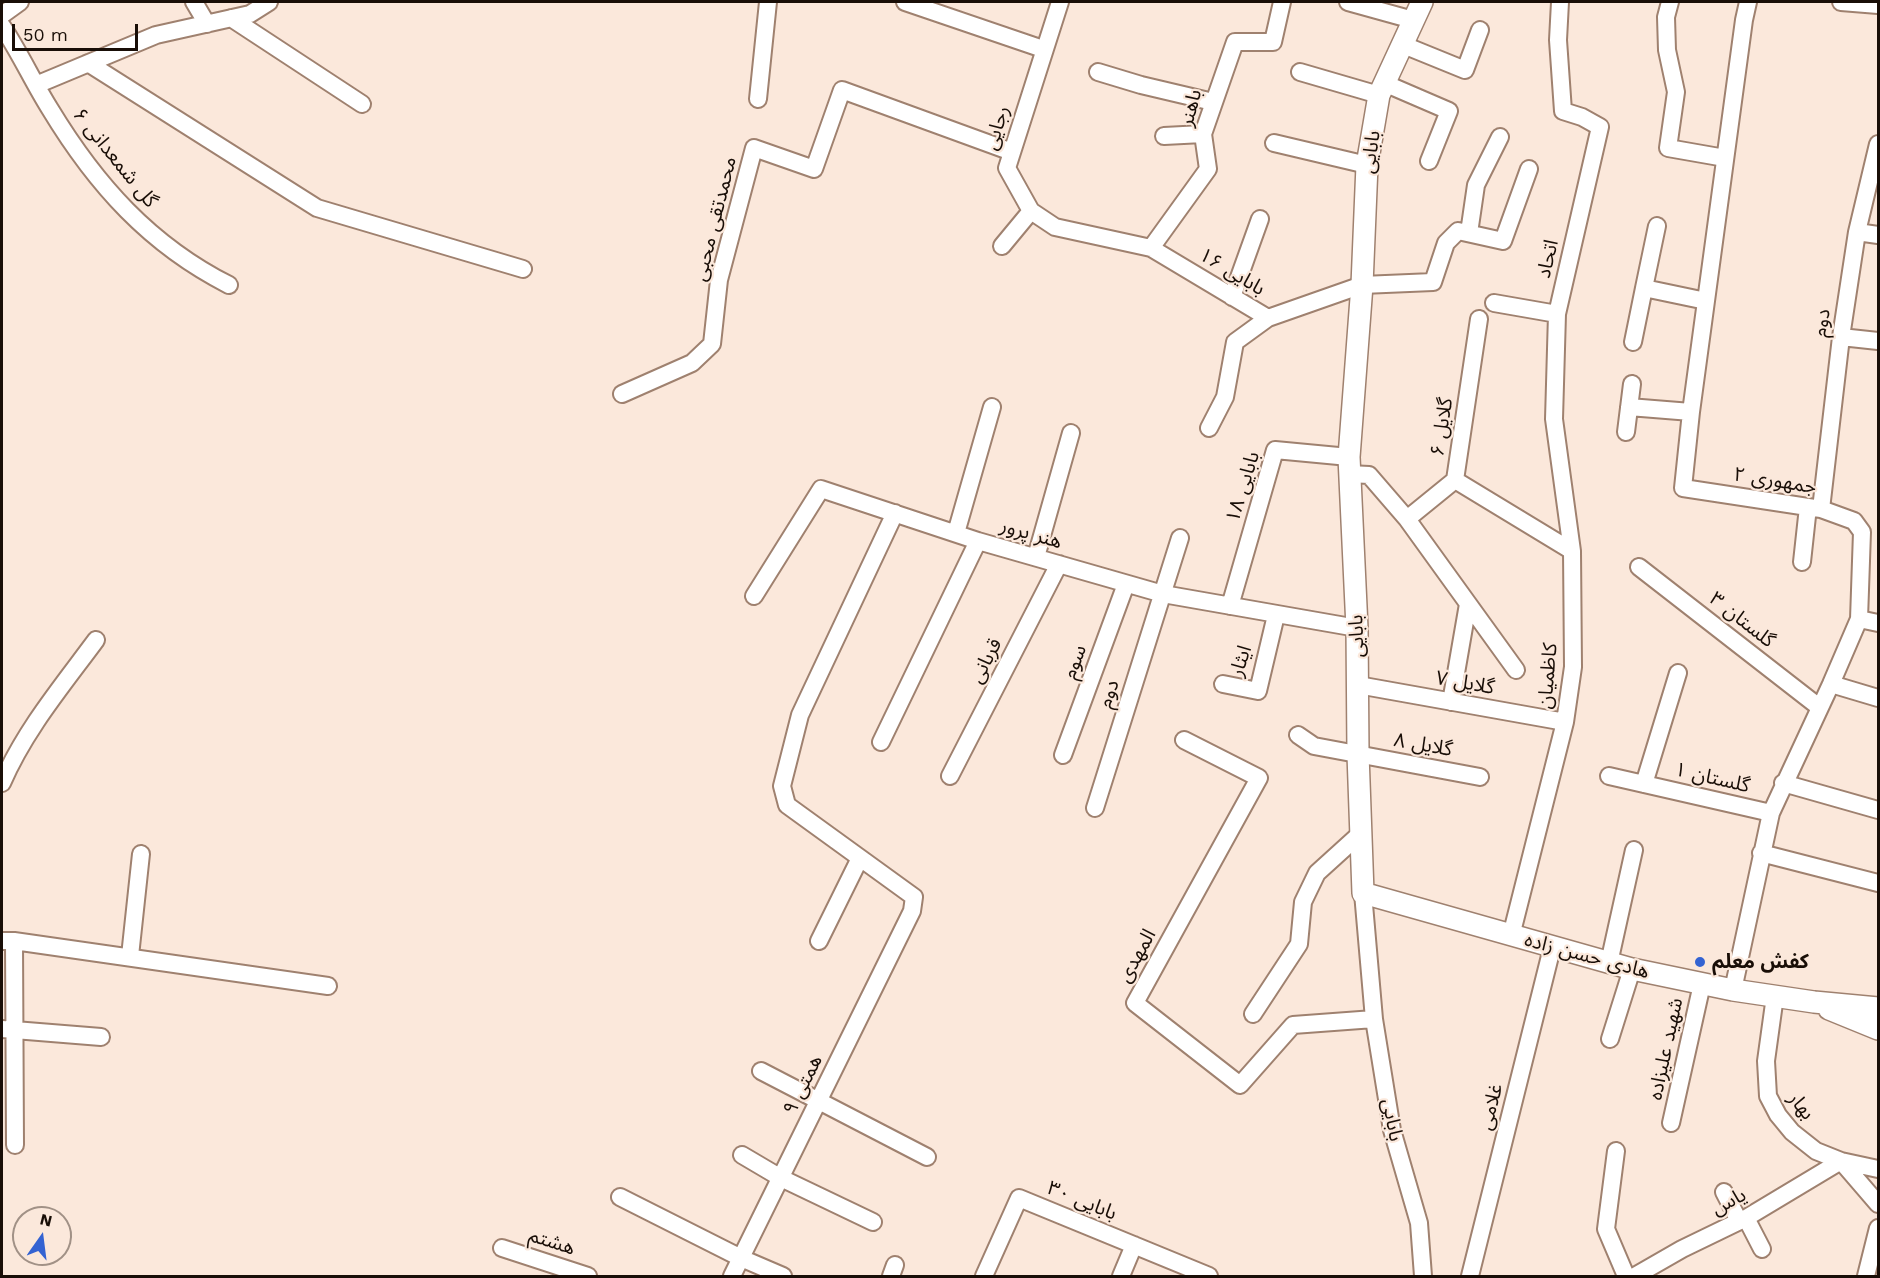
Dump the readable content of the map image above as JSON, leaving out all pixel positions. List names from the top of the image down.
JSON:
{
  "streets": {
    "main road": ["بابایی", "هادی حسن زاده"],
    "street": [
      "باهنر",
      "رجایی",
      "گل شمعدانی ۶",
      "محمدتقی محبی",
      "اتحاد",
      "بابایی ۱۶",
      "دوم",
      "گلایل ۶",
      "جمهوری ۲",
      "بابایی ۱۸",
      "هنر پرور",
      "گلستان ۳",
      "قربانی",
      "ایثار",
      "سوم",
      "کاظمیان",
      "گلایل ۷",
      "گلایل ۸",
      "گلستان ۱",
      "المهدی",
      "شهید علیزاده",
      "همتی ۹",
      "بهار",
      "غلامی",
      "بابایی ۳۰",
      "یاس",
      "هشتم"
    ]
  },
  "crossings": [
    ["باهنر", "رجایی"],
    ["باهنر", "بابایی ۱۶"],
    ["رجایی", "محمدتقی محبی"],
    ["رجایی", "بابایی ۱۶"],
    ["بابایی", "بابایی ۱۶"],
    ["بابایی", "بابایی ۱۸"],
    ["بابایی", "هنر پرور"],
    ["بابایی", "گلایل ۷"],
    ["بابایی", "گلایل ۸"],
    ["بابایی", "المهدی"],
    ["بابایی", "هادی حسن زاده"],
    ["اتحاد", "کاظمیان"],
    ["دوم", "جمهوری ۲"],
    ["دوم", "هنر پرور"],
    ["جمهوری ۲", "گلستان ۳"],
    ["جمهوری ۲", "گلستان ۱"],
    ["جمهوری ۲", "هادی حسن زاده"],
    ["بابایی ۱۸", "هنر پرور"],
    ["هنر پرور", "قربانی"],
    ["هنر پرور", "ایثار"],
    ["هنر پرور", "سوم"],
    ["کاظمیان", "گلایل ۷"],
    ["کاظمیان", "هادی حسن زاده"],
    ["هادی حسن زاده", "شهید علیزاده"],
    ["هادی حسن زاده", "بهار"],
    ["هادی حسن زاده", "غلامی"],
    ["بهار", "یاس"]
  ],
  "places": ["کفش معلم"],
  "scale_bar": "50 m",
  "north": "top"
}
